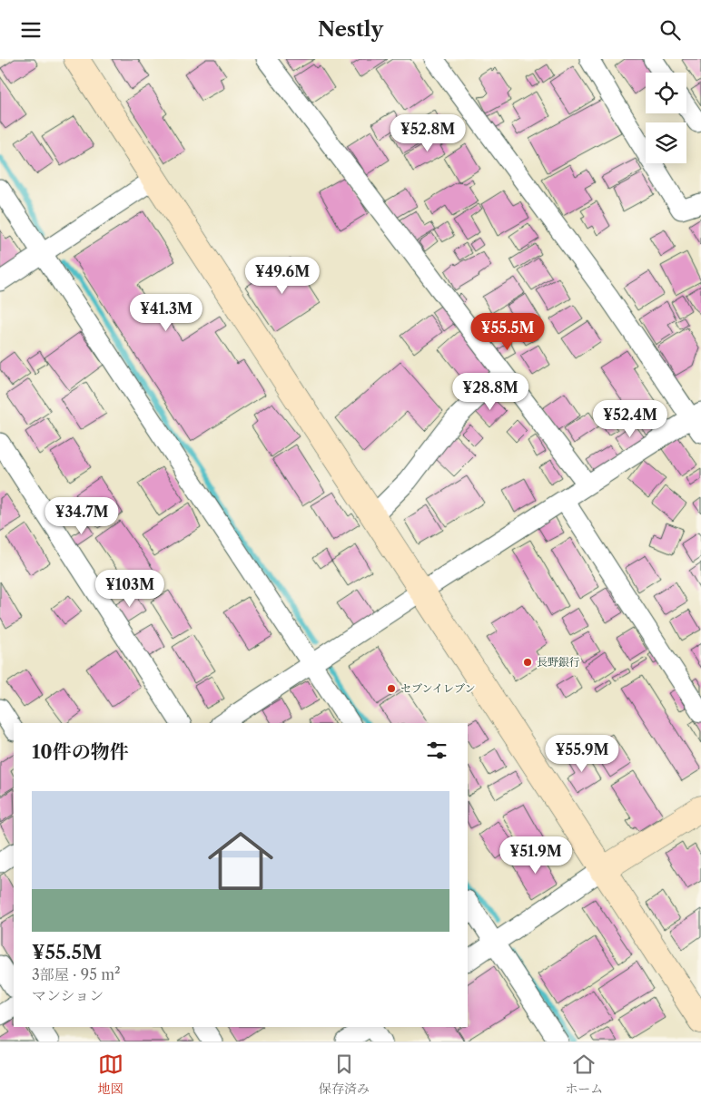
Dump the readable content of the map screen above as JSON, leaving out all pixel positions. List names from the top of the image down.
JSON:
{
  "places": ["長野銀行", "セブンイレブン"],
  "page": {
    "header": "Nestly",
    "price": [
      "¥52.8M",
      "¥49.6M",
      "¥41.3M",
      "¥55.5M",
      "¥28.8M",
      "¥52.4M",
      "¥34.7M",
      "¥103M",
      "¥55.9M",
      "¥51.9M"
    ],
    "heading": "10件の物件",
    "list": [
      {
        "name": "¥55.5M",
        "note": "3部屋 · 95 m² · マンション"
      }
    ],
    "tabs": ["地図", "保存済み", "ホーム"]
  }
}
